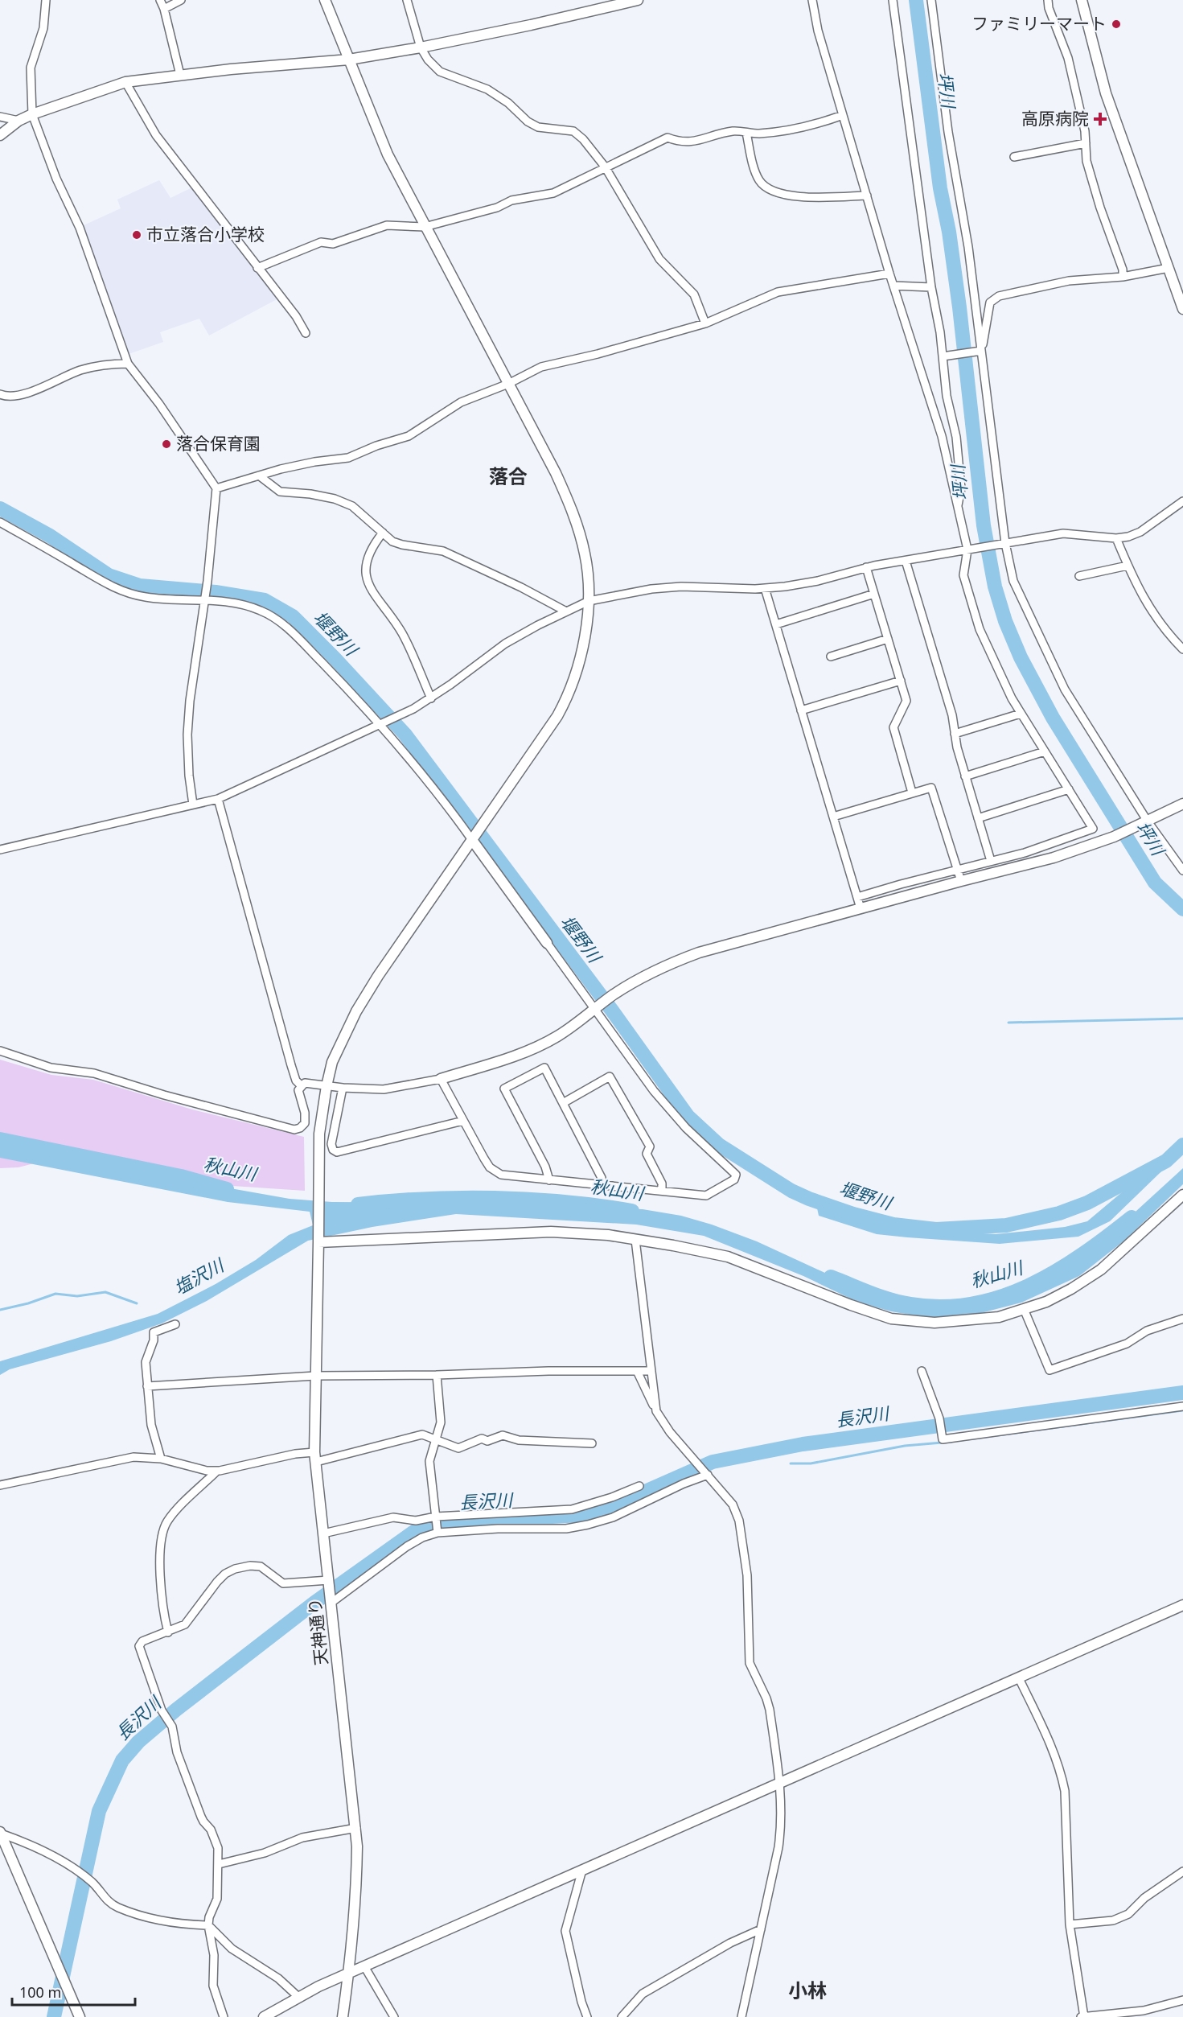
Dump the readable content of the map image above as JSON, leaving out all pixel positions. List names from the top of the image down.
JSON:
{
  "streets": {
    "street": ["天神通り"]
  },
  "districts": ["落合", "小林"],
  "water": [
    "坪川",
    "堰野川",
    "秋山川",
    "塩沢川",
    "長沢川"
  ],
  "places": {
    "other": ["ファミリーマート", "市立落合小学校", "落合保育園"],
    "health": ["高原病院"]
  },
  "scale_bar": "100 m"
}
